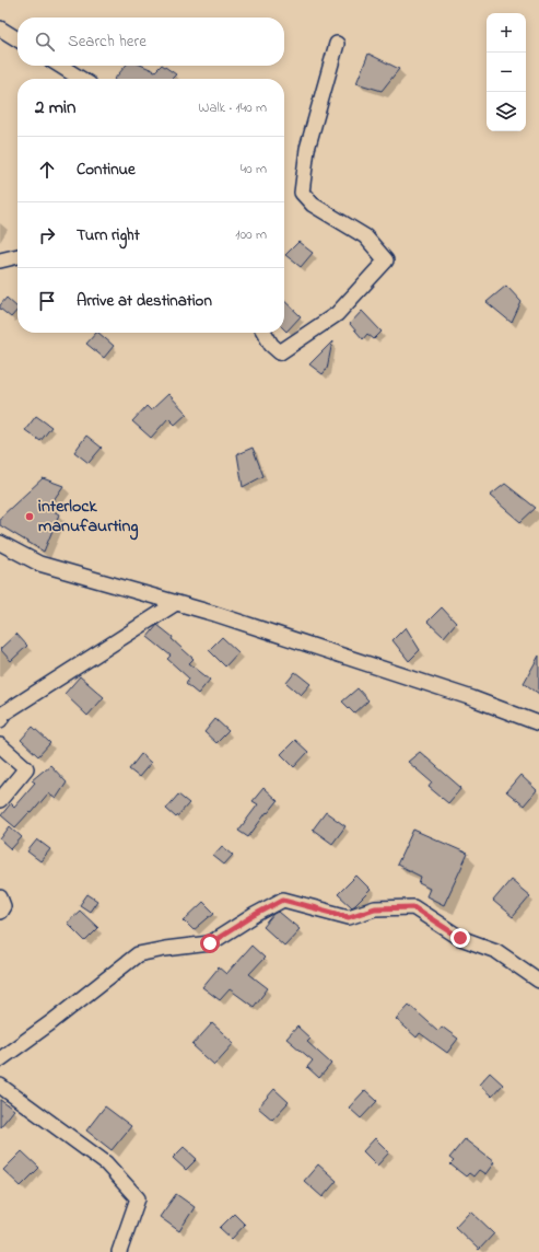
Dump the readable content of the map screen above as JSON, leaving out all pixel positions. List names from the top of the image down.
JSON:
{
  "places": ["interlock manufaurting"],
  "page": {
    "map_buttons": ["+", "−"],
    "search": "Search here",
    "heading": ["2 min", "Walk · 140 m"],
    "list": [
      ["Continue", "40 m"],
      ["Turn right", "100 m"],
      "Arrive at destination"
    ]
  }
}
